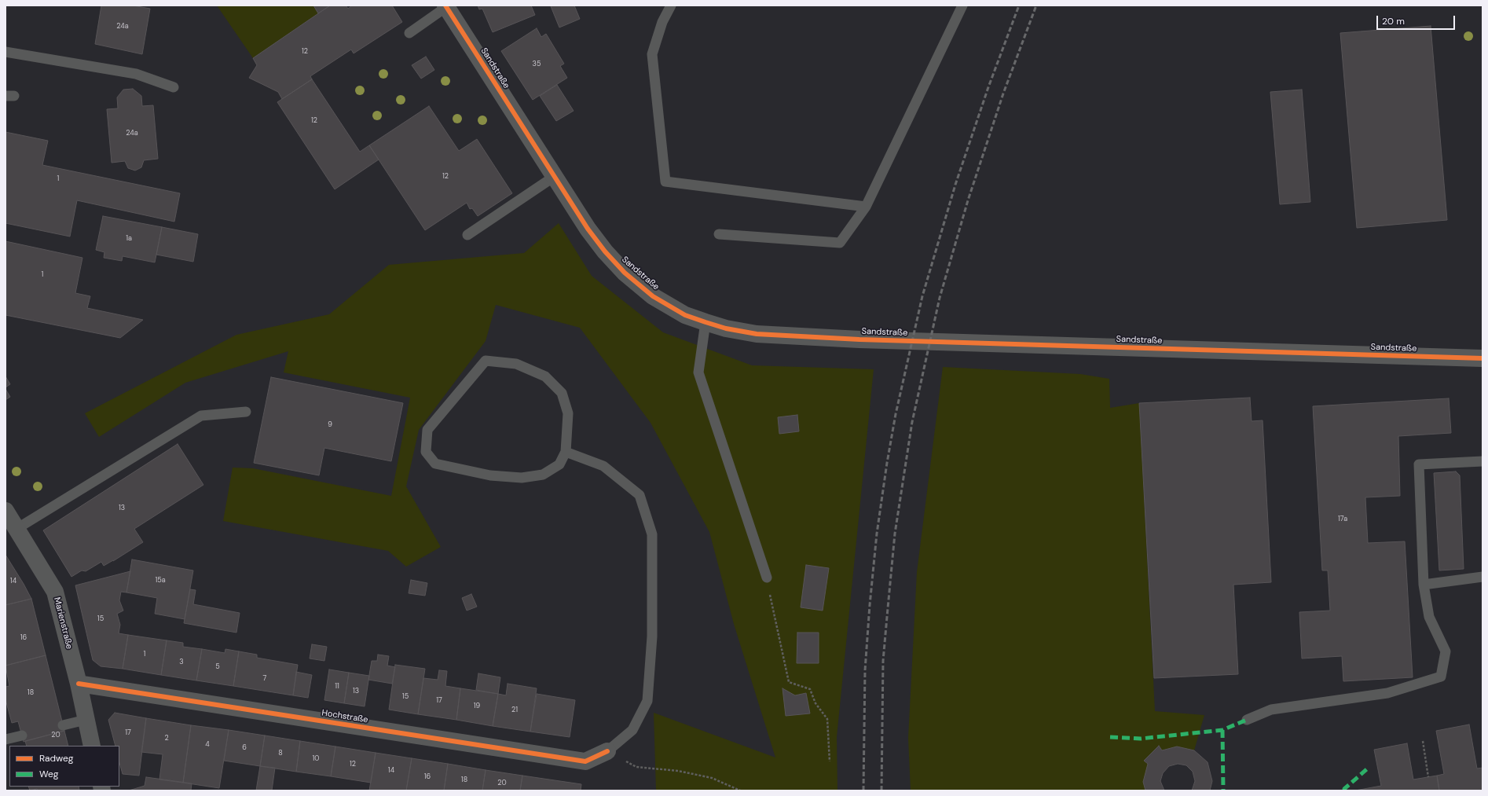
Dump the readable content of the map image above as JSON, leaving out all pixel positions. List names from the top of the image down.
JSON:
{
  "streets": {
    "street": ["Sandstraße", "Marienstraße", "Hochstraße"]
  },
  "crossings": [
    ["Marienstraße", "Hochstraße"]
  ],
  "house_numbers": [
    "24a",
    "12",
    "35",
    "12",
    "24a",
    "12",
    "1",
    "1a",
    "1",
    "9",
    "13",
    "17a",
    "15a",
    "14",
    "15",
    "16",
    "1",
    "3",
    "5",
    "7",
    "11",
    "13",
    "18",
    "15",
    "17",
    "19",
    "21",
    "17",
    "20",
    "2",
    "4",
    "6",
    "8",
    "10",
    "12",
    "14",
    "16",
    "18",
    "20"
  ],
  "legend": ["Radweg", "Weg"],
  "scale_bar": "20 m"
}
